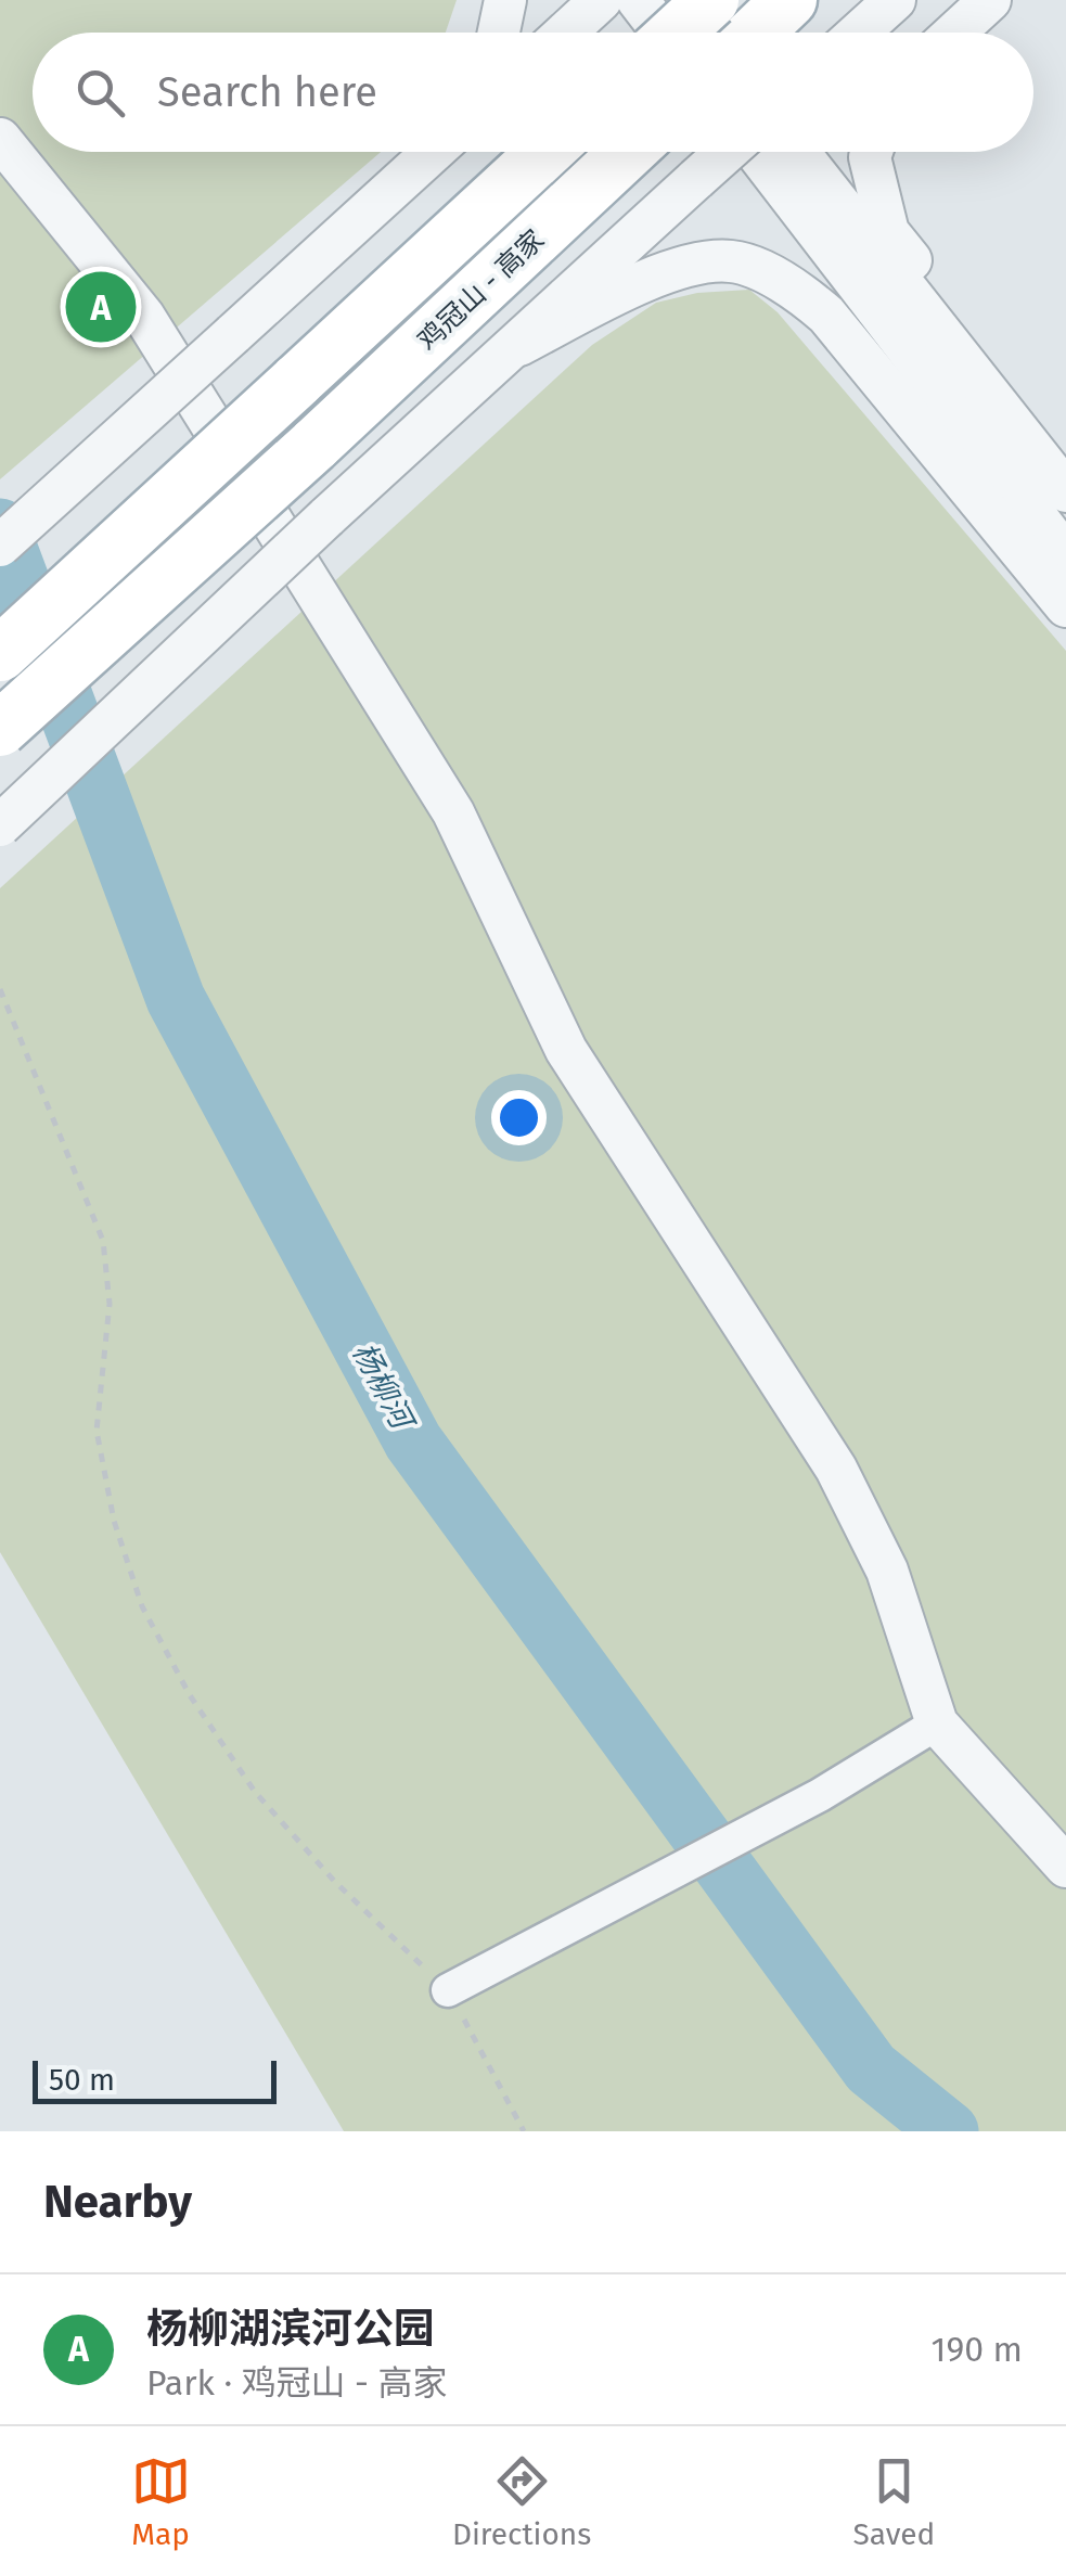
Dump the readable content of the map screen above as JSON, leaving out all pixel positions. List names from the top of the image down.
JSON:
{
  "streets": {
    "main road": ["鸡冠山 - 高家"]
  },
  "water": ["杨柳河"],
  "scale_bar": "50 m",
  "page": {
    "search": "Search here",
    "pins": "A",
    "scale": "50 m",
    "heading": "Nearby",
    "list": [
      {
        "mark": "A",
        "name": "杨柳湖滨河公园",
        "note": "Park · 鸡冠山 - 高家",
        "value": "190 m"
      }
    ],
    "nav": ["Map", "Directions", "Saved"]
  }
}
